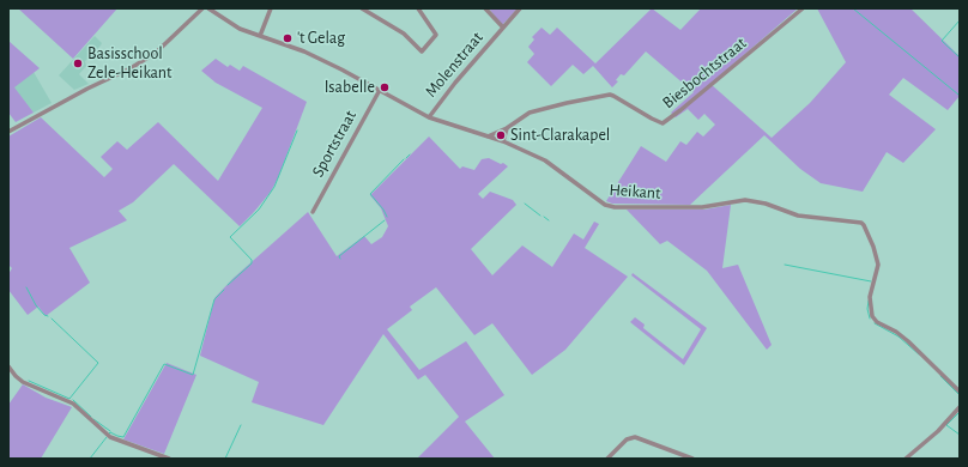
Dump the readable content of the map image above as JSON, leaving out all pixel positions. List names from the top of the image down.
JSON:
{
  "streets": {
    "street": [
      "Molenstraat",
      "Biesbochtstraat",
      "Sportstraat",
      "Heikant"
    ]
  },
  "crossings": [
    ["Molenstraat", "Heikant"],
    ["Biesbochtstraat", "Heikant"],
    ["Sportstraat", "Heikant"]
  ],
  "places": [
    "'t Gelag",
    "Basisschool Zele-Heikant",
    "Isabelle",
    "Sint-Clarakapel"
  ]
}
